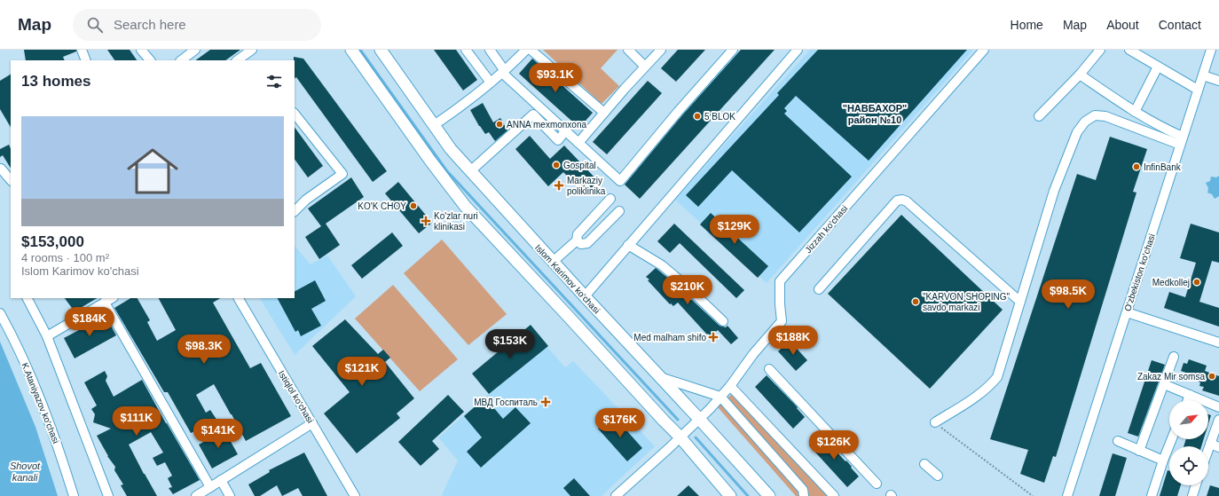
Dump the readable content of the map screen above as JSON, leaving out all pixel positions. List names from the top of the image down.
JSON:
{
  "streets": {
    "main road": ["Islom Karimov ko'chasi"],
    "street": [
      "Jizzah ko'chasi",
      "O’zbekiston ko‘chasi",
      "Istiqlol ko'chasi",
      "K.Ataniyazov ko'chasi"
    ]
  },
  "crossings": [
    ["Jizzah ko'chasi", "Islom Karimov ko'chasi"]
  ],
  "districts": ["\"НАВБАХОР\" район №10"],
  "water": ["Shovot kanali"],
  "places": {
    "other": [
      "5 BLOK",
      "ANNA mexmonxona",
      "Gospital",
      "InfinBank",
      "KO'K CHOY",
      "Medkollej",
      "\"KARVON SHOPING\" savdo markazi",
      "Zakaz Mir somsa"
    ],
    "health": [
      "Markaziy poliklinika",
      "Ko'zlar nuri klinikasi",
      "Med malham shifo",
      "МВД Госпиталь"
    ]
  },
  "north": "top right",
  "page": {
    "header": "Map",
    "search": "Search here",
    "nav": [
      "Home",
      "Map",
      "About",
      "Contact"
    ],
    "heading": "13 homes",
    "price": [
      "$93.1K",
      "$129K",
      "$210K",
      "$98.5K",
      "$184K",
      "$188K",
      "$153K",
      "$98.3K",
      "$121K",
      "$111K",
      "$176K",
      "$141K",
      "$126K"
    ],
    "list": [
      {
        "name": "$153,000",
        "note": "4 rooms · 100 m² · Islom Karimov ko'chasi"
      }
    ]
  }
}
